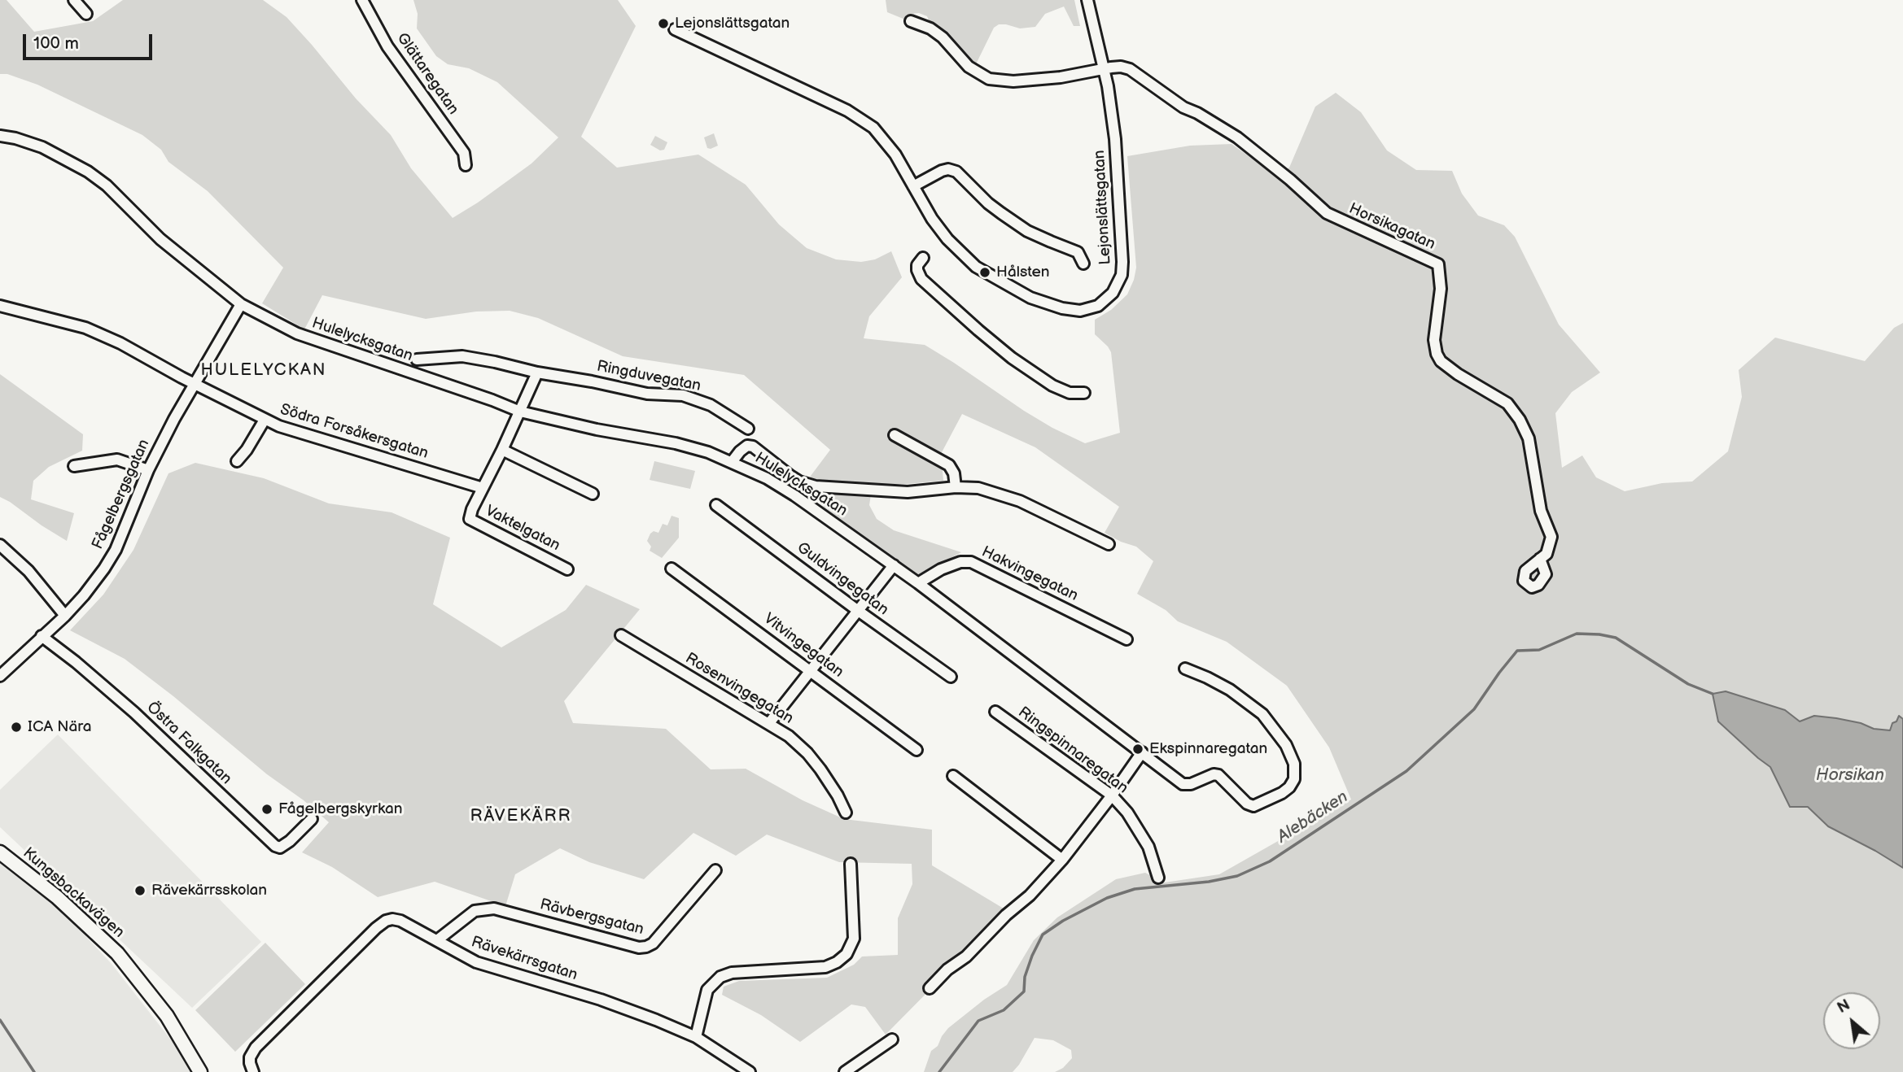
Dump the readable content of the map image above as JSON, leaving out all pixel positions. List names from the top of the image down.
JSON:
{
  "streets": {
    "street": [
      "Glättaregatan",
      "Lejonslättsgatan",
      "Horsikagatan",
      "Hulelycksgatan",
      "Ringduvegatan",
      "Södra Forsåkersgatan",
      "Fågelbergsgatan",
      "Vaktelgatan",
      "Hakvingegatan",
      "Guldvingegatan",
      "Vitvingegatan",
      "Rosenvingegatan",
      "Östra Falkgatan",
      "Ringspinnaregatan",
      "Kungsbackavägen",
      "Rävbergsgatan",
      "Rävekärrsgatan"
    ]
  },
  "crossings": [
    ["Lejonslättsgatan", "Horsikagatan"],
    ["Hulelycksgatan", "Fågelbergsgatan"],
    ["Hulelycksgatan", "Vaktelgatan"],
    ["Hulelycksgatan", "Hakvingegatan"],
    ["Ringduvegatan", "Vaktelgatan"],
    ["Södra Forsåkersgatan", "Fågelbergsgatan"],
    ["Södra Forsåkersgatan", "Vaktelgatan"],
    ["Fågelbergsgatan", "Östra Falkgatan"],
    ["Rävbergsgatan", "Rävekärrsgatan"]
  ],
  "districts": ["HULELYCKAN", "RÄVEKÄRR"],
  "water": ["Horsikan", "Alebäcken"],
  "places": [
    "Lejonslättsgatan",
    "Hålsten",
    "ICA Nära",
    "Ekspinnaregatan",
    "Fågelbergskyrkan",
    "Rävekärrsskolan"
  ],
  "scale_bar": "100 m",
  "north": "top left"
}
